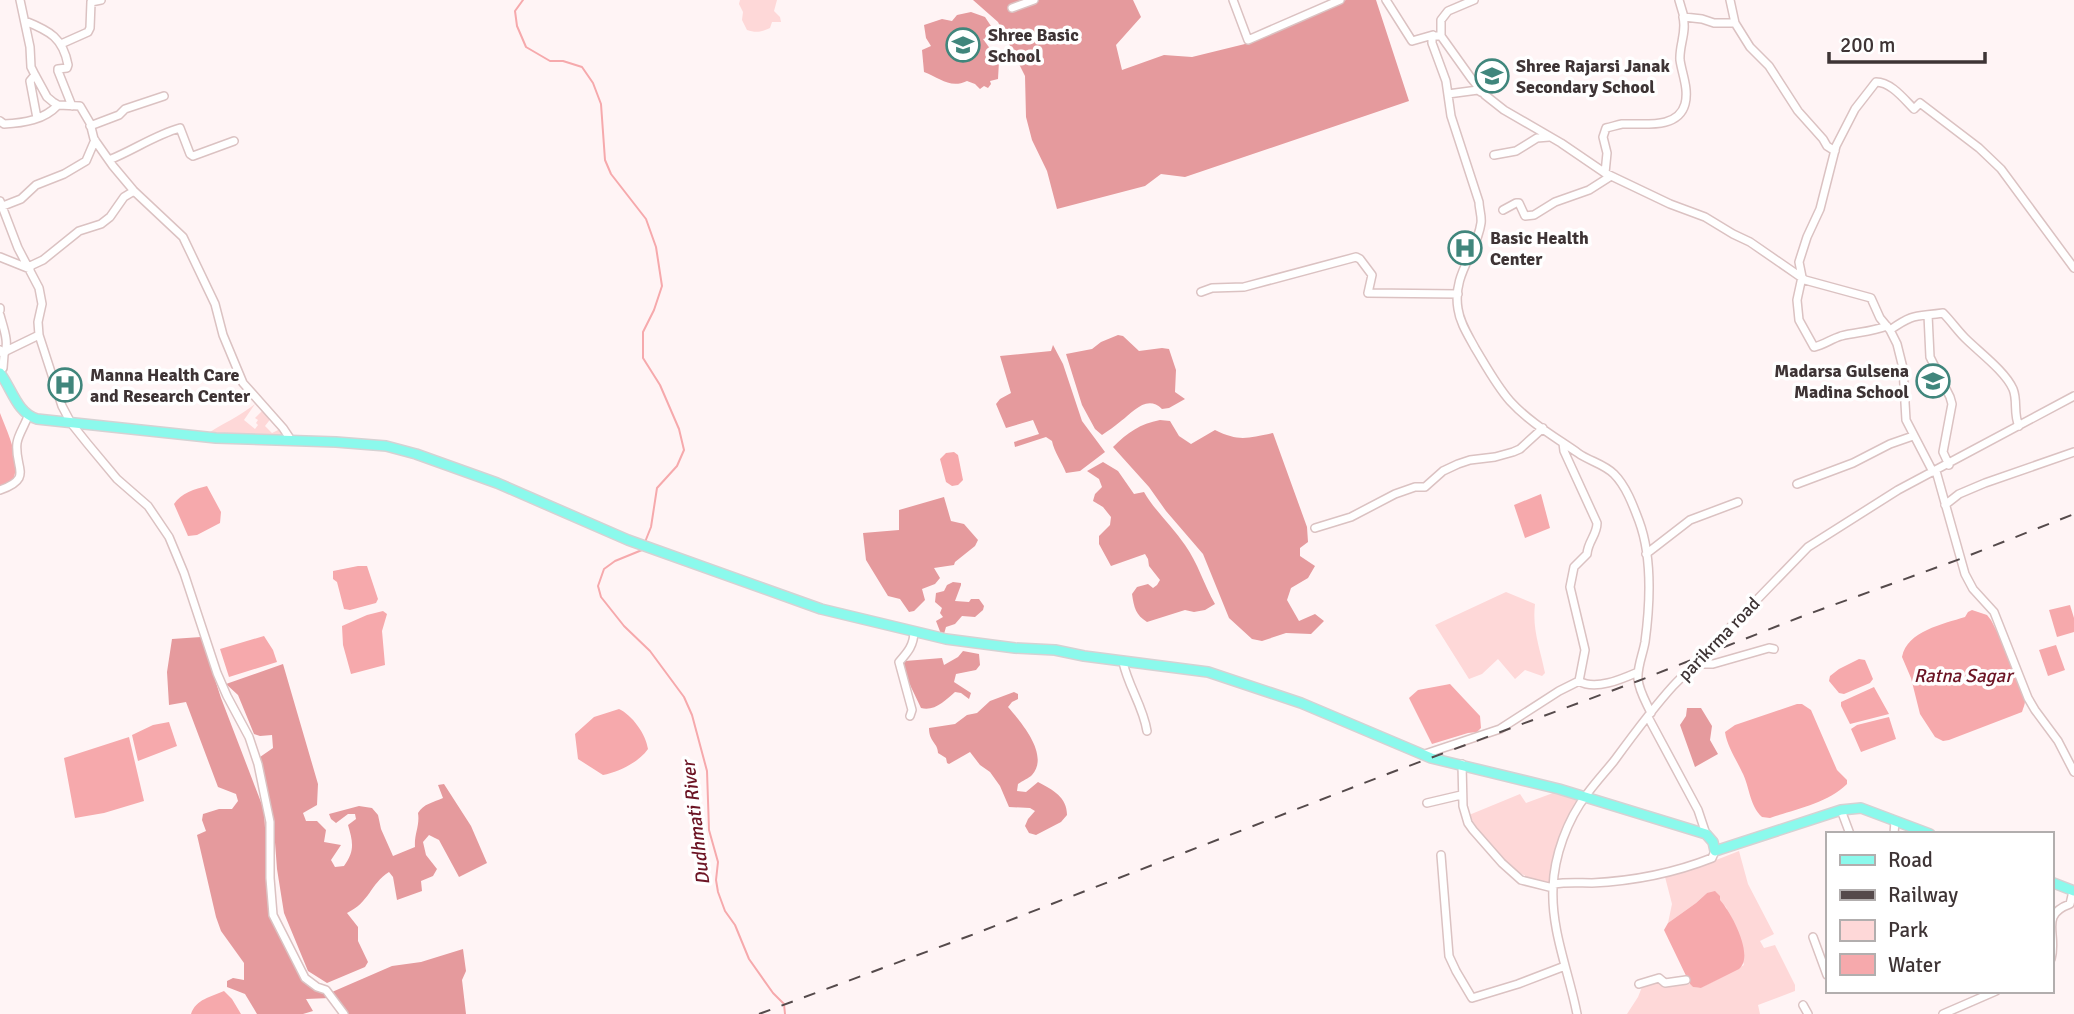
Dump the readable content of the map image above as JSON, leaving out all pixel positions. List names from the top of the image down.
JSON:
{
  "streets": {
    "street": ["parikrma road"]
  },
  "water": ["Ratna Sagar", "Dudhmati River"],
  "places": {
    "school or university": ["Shree Basic School", "Shree Rajarsi Janak Secondary School", "Madarsa Gulsena Madina School"],
    "hospital": ["Basic Health Center", "Manna Health Care and Research Center"]
  },
  "legend": [
    "Road",
    "Railway",
    "Park",
    "Water"
  ],
  "scale_bar": "200 m"
}
